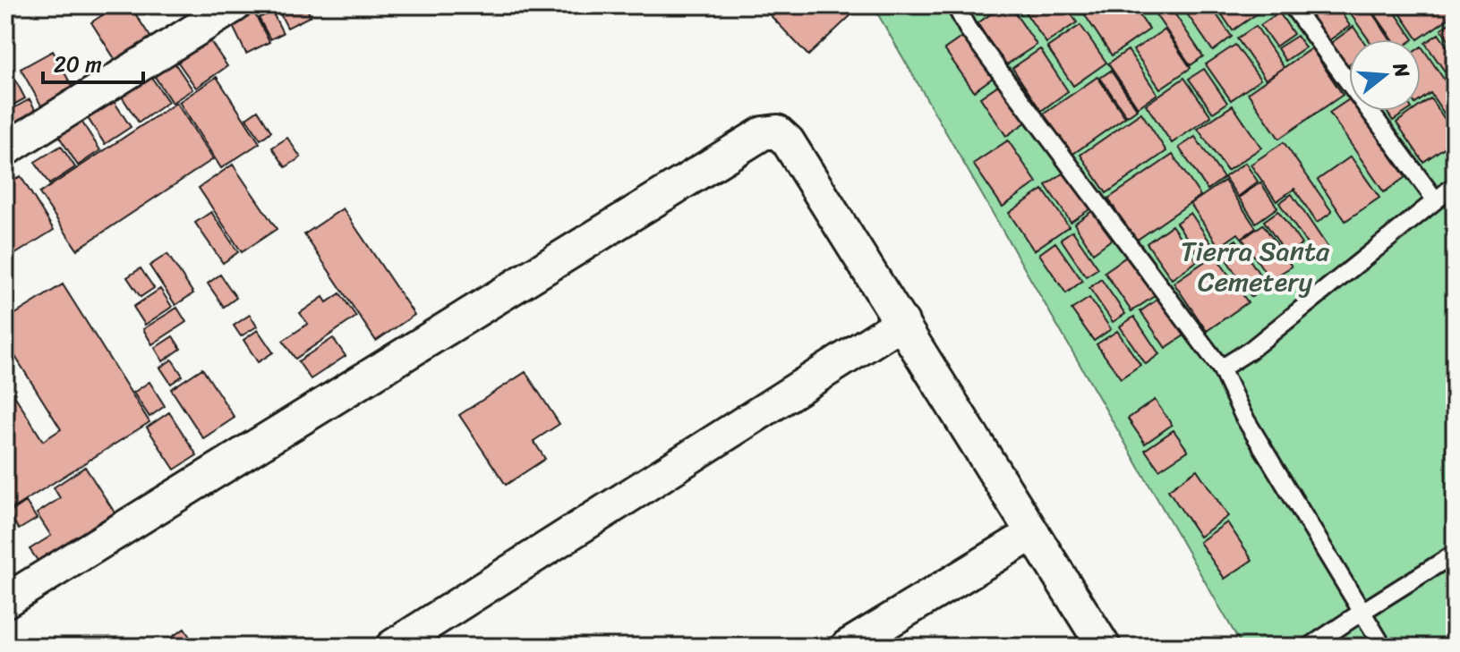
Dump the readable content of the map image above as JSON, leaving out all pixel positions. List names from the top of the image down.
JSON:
{
  "parks": ["Tierra Santa Cemetery"],
  "scale_bar": "20 m",
  "north": "right"
}
